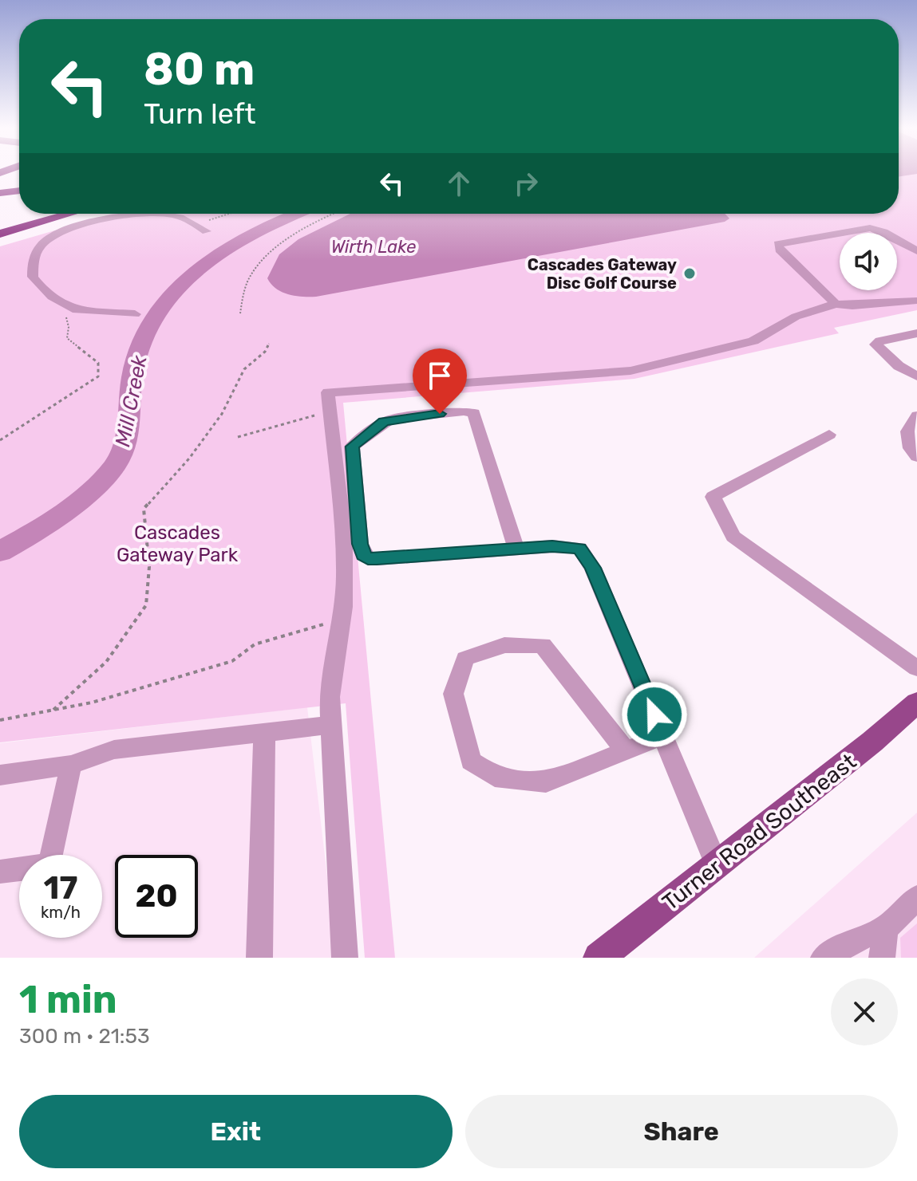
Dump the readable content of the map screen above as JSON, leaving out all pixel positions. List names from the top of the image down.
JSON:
{
  "streets": {
    "main road": ["Turner Road Southeast"]
  },
  "water": ["Wirth Lake", "Mill Creek"],
  "parks": ["Cascades Gateway Park"],
  "places": ["Cascades Gateway Disc Golf Course"],
  "page": {
    "turn": ["80 m", "Turn left"],
    "speed": "17 km/h",
    "limit": "20",
    "heading": ["1 min", "300 m · 21:53"],
    "buttons": ["Exit", "Share"]
  }
}
